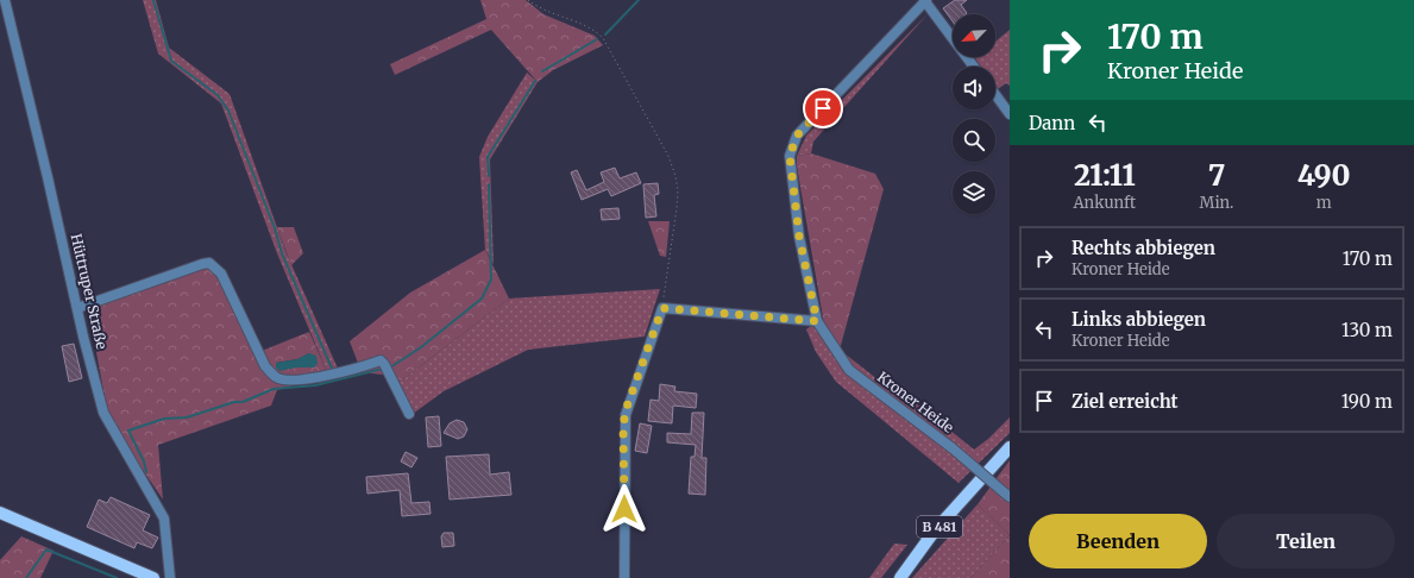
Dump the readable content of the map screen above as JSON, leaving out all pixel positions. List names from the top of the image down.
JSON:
{
  "streets": {
    "main road": ["B 481"],
    "street": ["Hüttruper Straße", "Kroner Heide"]
  },
  "north": "bottom left",
  "page": {
    "turn": ["170 m", "Kroner Heide"],
    "then": "Dann",
    "eta": [
      "21:11",
      "Ankunft",
      "7",
      "Min.",
      "490",
      "m"
    ],
    "list": [
      {
        "name": "Rechts abbiegen",
        "note": "Kroner Heide",
        "value": "170 m"
      },
      {
        "name": "Links abbiegen",
        "note": "Kroner Heide",
        "value": "130 m"
      },
      {
        "name": "Ziel erreicht",
        "value": "190 m"
      }
    ],
    "buttons": ["Beenden", "Teilen"]
  }
}
